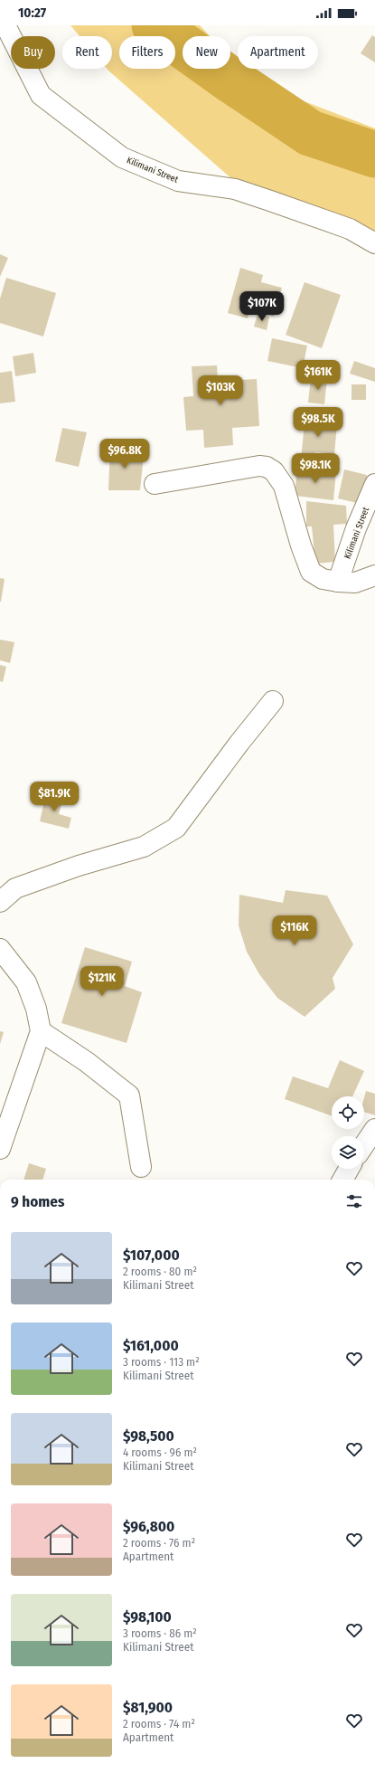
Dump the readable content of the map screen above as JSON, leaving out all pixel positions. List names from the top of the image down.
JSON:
{
  "streets": {
    "street": ["Kilimani Street"]
  },
  "page": {
    "status": "10:27",
    "chip": [
      "Buy",
      "Rent",
      "Filters",
      "New",
      "Apartment"
    ],
    "price": [
      "$107K",
      "$161K",
      "$103K",
      "$98.5K",
      "$96.8K",
      "$98.1K",
      "$81.9K",
      "$116K",
      "$121K"
    ],
    "heading": "9 homes",
    "list": [
      {
        "name": "$107,000",
        "note": "2 rooms · 80 m² · Kilimani Street"
      },
      {
        "name": "$161,000",
        "note": "3 rooms · 113 m² · Kilimani Street"
      },
      {
        "name": "$98,500",
        "note": "4 rooms · 96 m² · Kilimani Street"
      },
      {
        "name": "$96,800",
        "note": "2 rooms · 76 m² · Apartment"
      },
      {
        "name": "$98,100",
        "note": "3 rooms · 86 m² · Kilimani Street"
      },
      {
        "name": "$81,900",
        "note": "2 rooms · 74 m² · Apartment"
      }
    ]
  }
}
